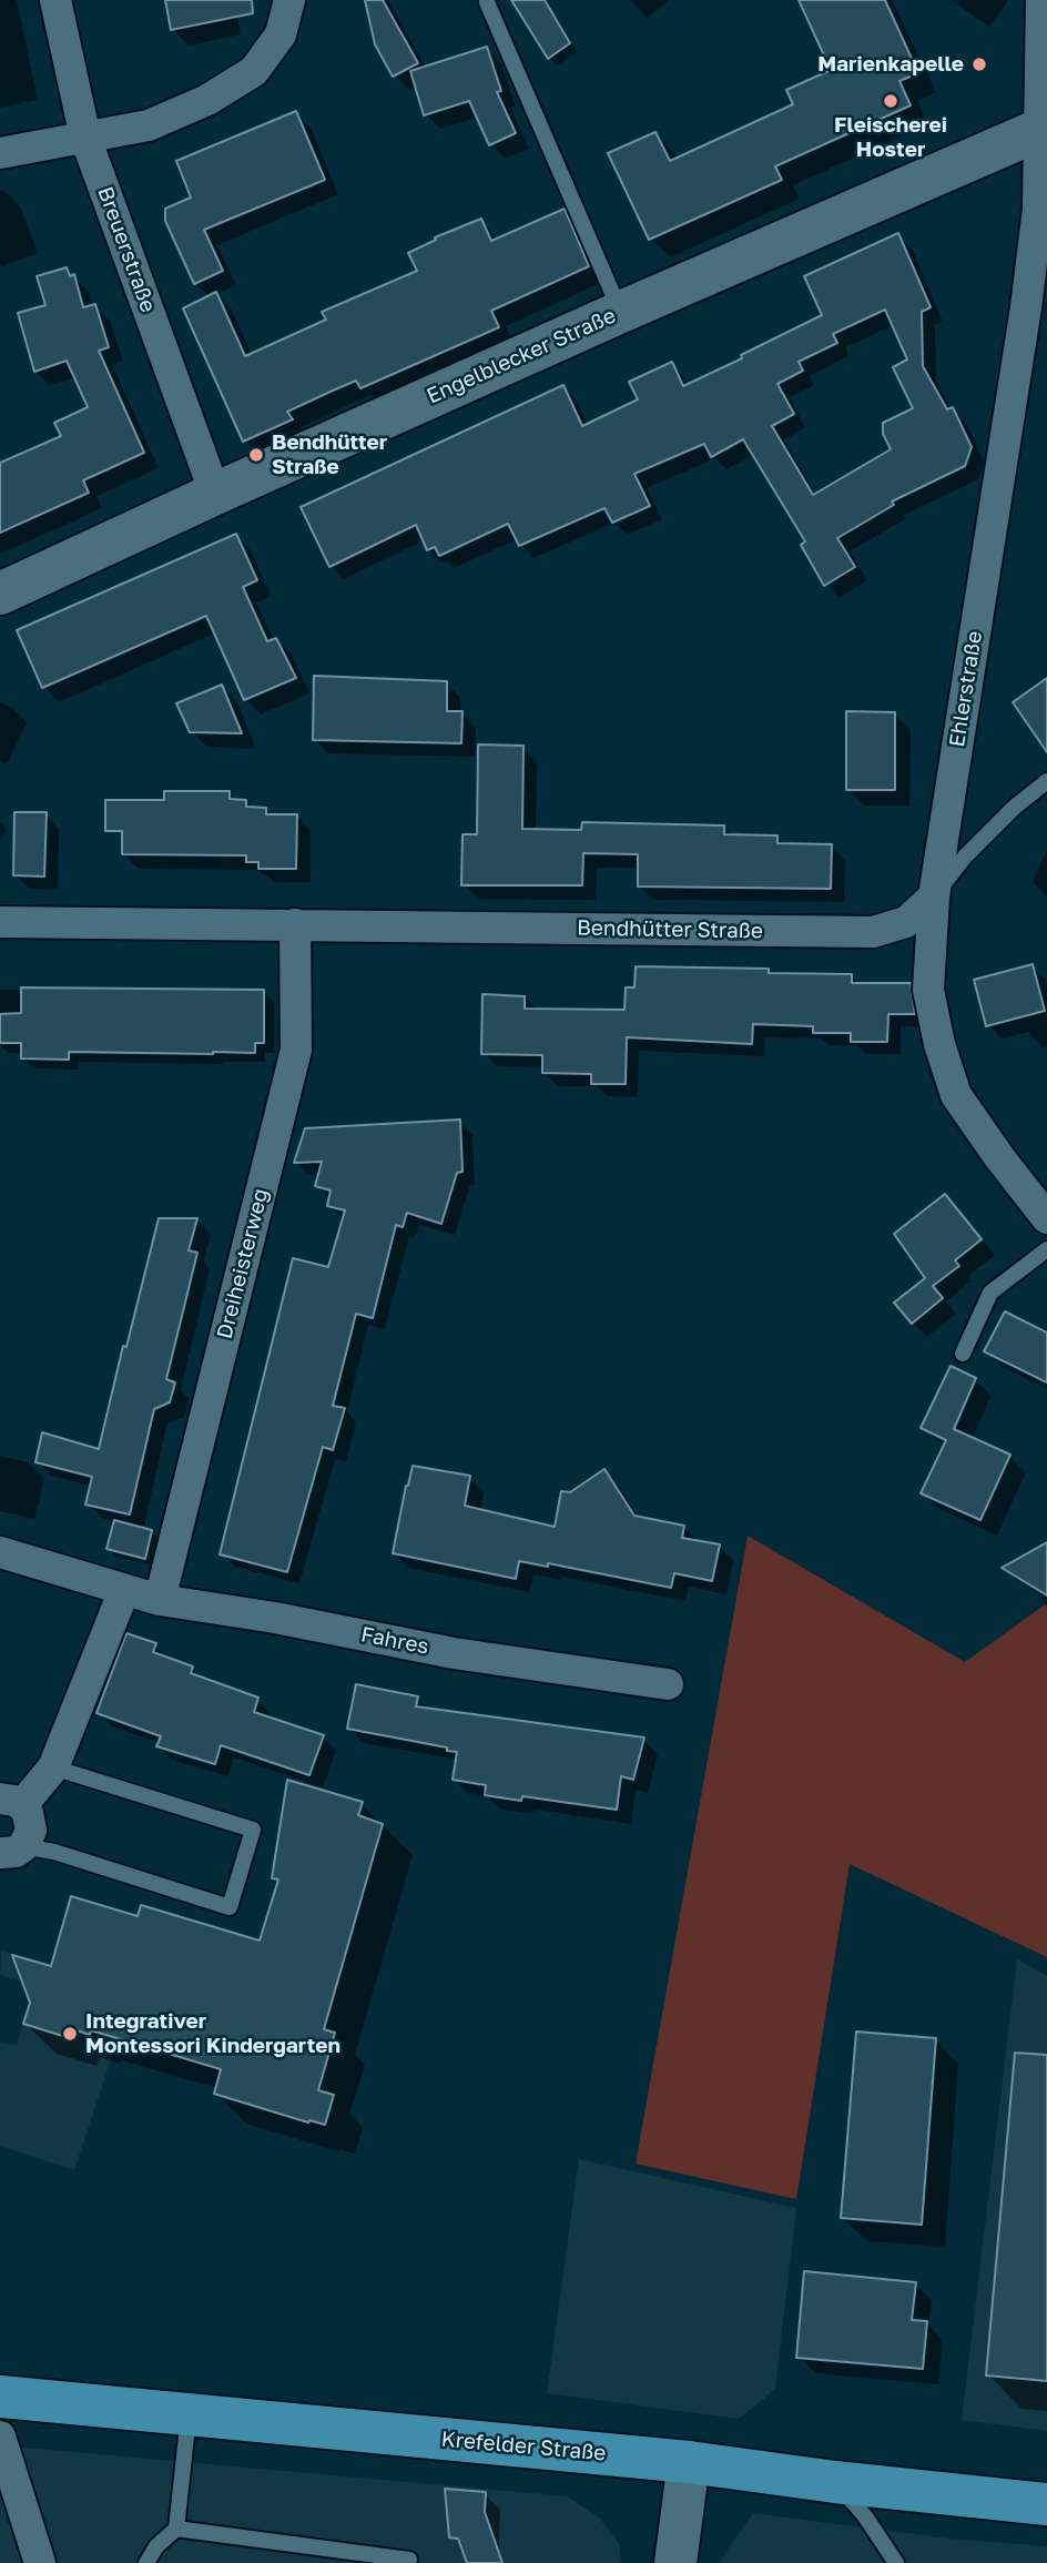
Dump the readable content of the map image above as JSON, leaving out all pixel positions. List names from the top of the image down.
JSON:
{
  "streets": {
    "main road": ["Krefelder Straße"],
    "street": [
      "Breuerstraße",
      "Engelblecker Straße",
      "Ehlerstraße",
      "Bendhütter Straße",
      "Dreiheisterweg",
      "Fahres"
    ]
  },
  "crossings": [
    ["Breuerstraße", "Engelblecker Straße"],
    ["Engelblecker Straße", "Ehlerstraße"],
    ["Ehlerstraße", "Bendhütter Straße"],
    ["Bendhütter Straße", "Dreiheisterweg"],
    ["Dreiheisterweg", "Fahres"]
  ],
  "places": [
    "Marienkapelle",
    "Fleischerei Hoster",
    "Bendhütter Straße",
    "Integrativer Montessori Kindergarten"
  ]
}
